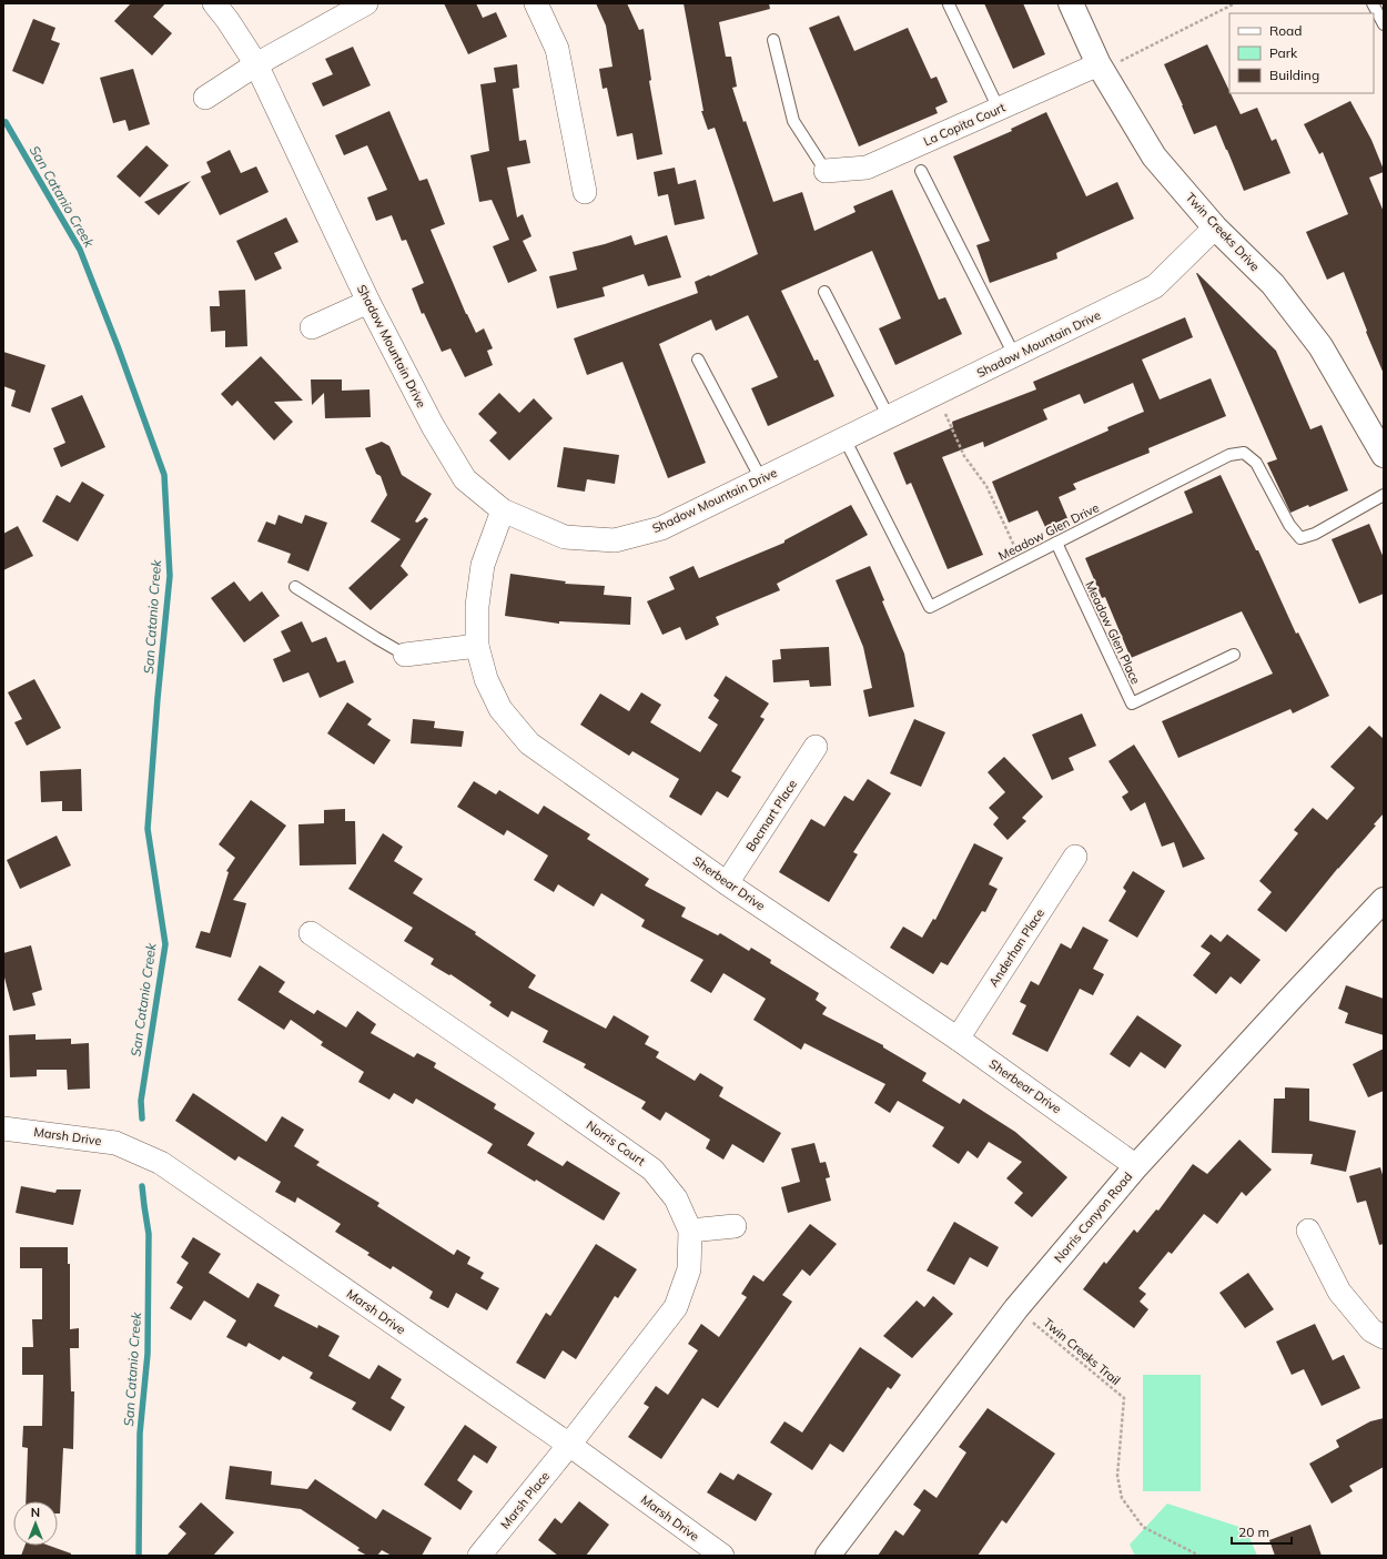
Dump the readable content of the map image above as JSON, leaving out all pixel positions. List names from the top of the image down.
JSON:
{
  "streets": {
    "street": [
      "La Copita Court",
      "Twin Creeks Drive",
      "Shadow Mountain Drive",
      "Bocmart Place",
      "Sherbear Drive",
      "Anderhan Place",
      "Marsh Drive",
      "Norris Court",
      "Norris Canyon Road",
      "Marsh Place"
    ],
    "lane": ["Meadow Glen Drive", "Meadow Glen Place"],
    "path": ["Twin Creeks Trail"]
  },
  "crossings": [
    ["La Copita Court", "Twin Creeks Drive"],
    ["Twin Creeks Drive", "Shadow Mountain Drive"],
    ["Shadow Mountain Drive", "Meadow Glen Drive"],
    ["Shadow Mountain Drive", "Sherbear Drive"],
    ["Meadow Glen Drive", "Meadow Glen Place"],
    ["Bocmart Place", "Sherbear Drive"],
    ["Sherbear Drive", "Anderhan Place"],
    ["Sherbear Drive", "Norris Canyon Road"],
    ["Marsh Drive", "Norris Court"],
    ["Marsh Drive", "Marsh Place"],
    ["Norris Court", "Marsh Place"],
    ["Norris Canyon Road", "Twin Creeks Trail"]
  ],
  "water": ["San Catanio Creek"],
  "legend": ["Road", "Park", "Building"],
  "scale_bar": "20 m",
  "north": "top"
}
